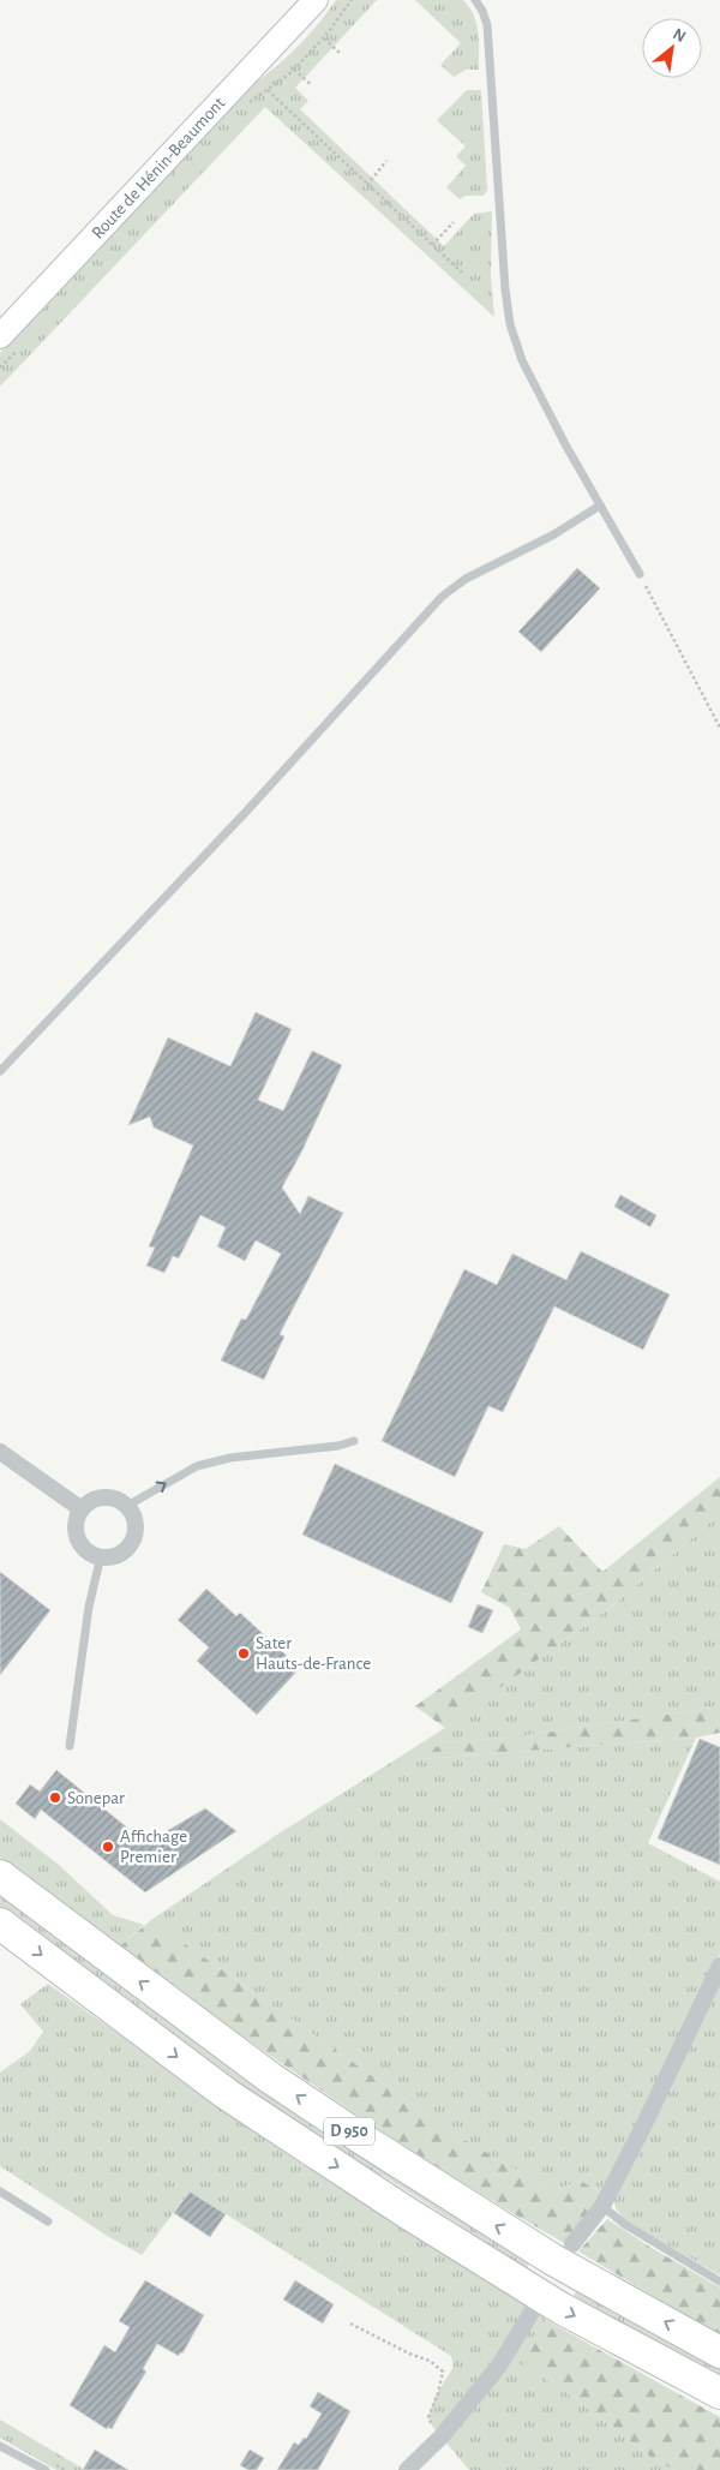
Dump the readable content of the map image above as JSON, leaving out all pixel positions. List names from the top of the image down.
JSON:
{
  "streets": {
    "highway": ["D 950"],
    "main road": ["Route de Hénin-Beaumont"]
  },
  "places": ["Sater Hauts-de-France", "Sonepar", "Affichage Premier"],
  "north": "top right"
}
